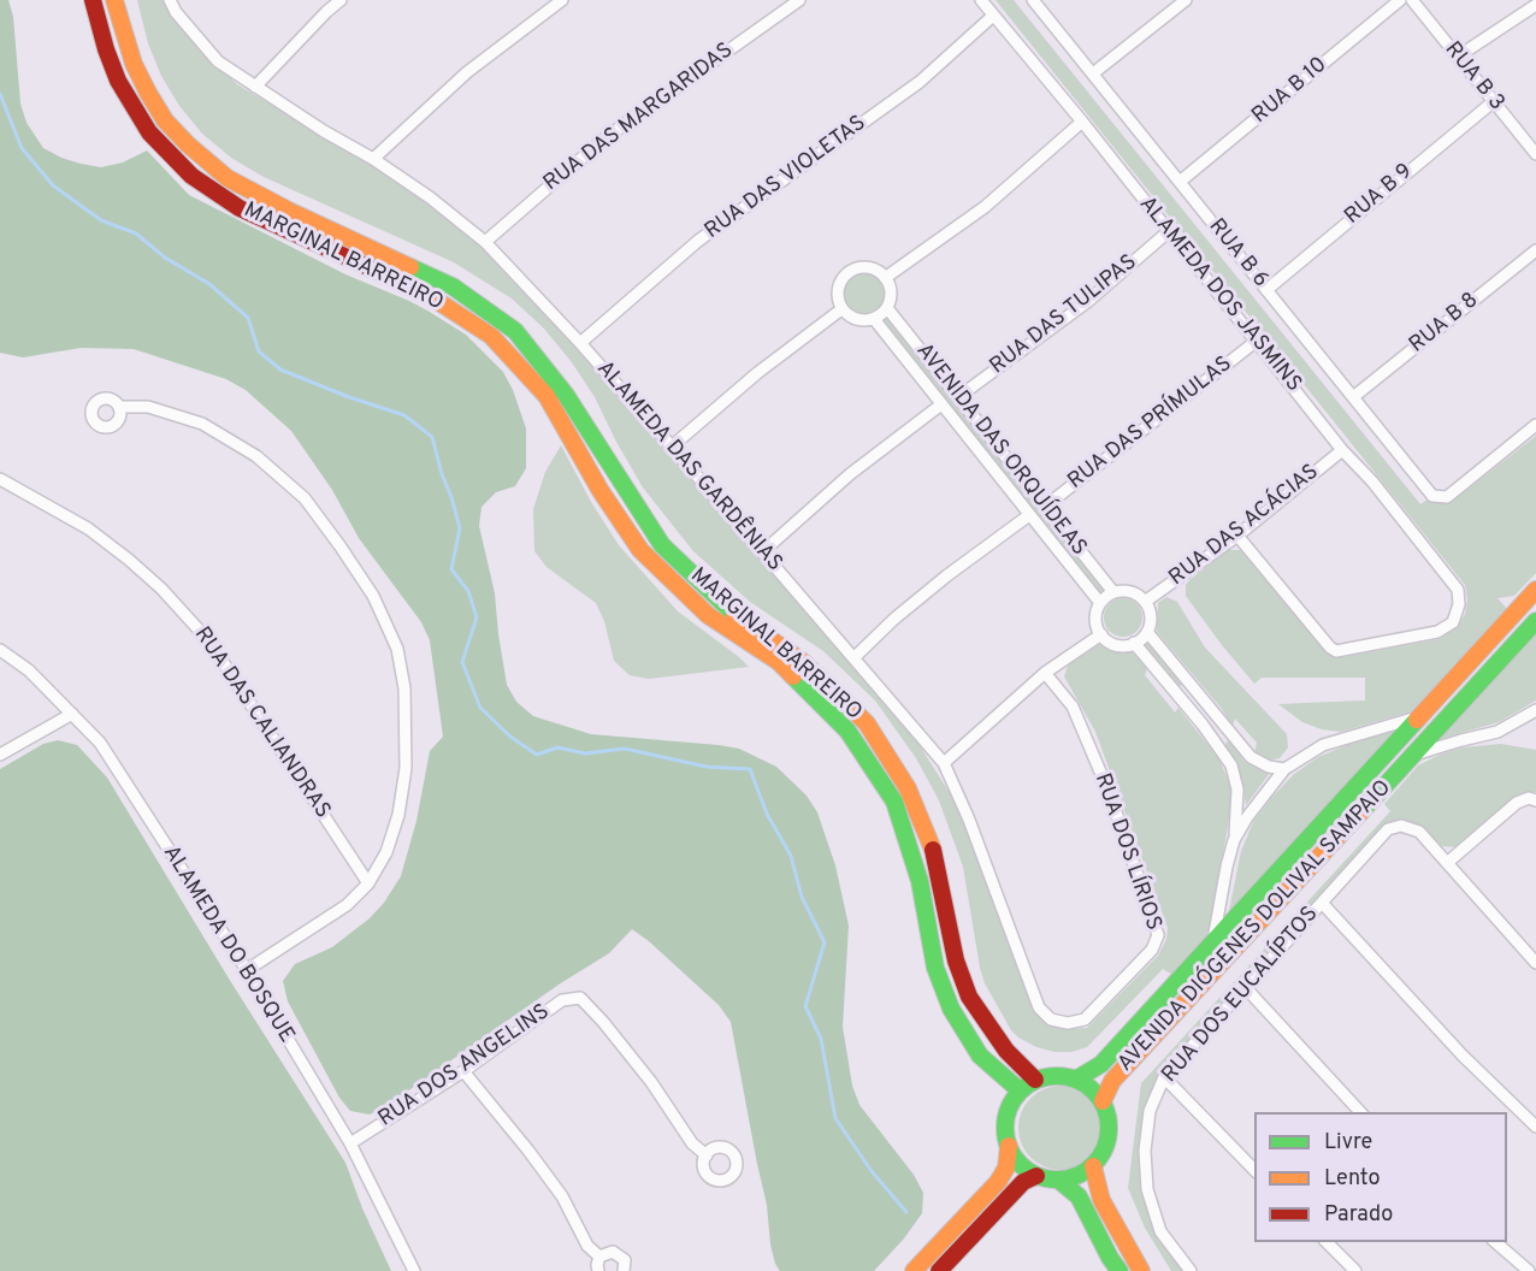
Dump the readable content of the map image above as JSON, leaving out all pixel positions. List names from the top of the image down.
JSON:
{
  "streets": {
    "street": [
      "RUA B 3",
      "RUA B 10",
      "RUA DAS MARGARIDAS",
      "RUA DAS VIOLETAS",
      "RUA B 9",
      "RUA B 6",
      "MARGINAL BARREIRO",
      "ALAMEDA DOS JASMINS",
      "RUA DAS TULIPAS",
      "RUA B 8",
      "RUA DAS PRÍMULAS",
      "AVENIDA DAS ORQUÍDEAS",
      "ALAMEDA DAS GARDÊNIAS",
      "RUA DAS ACÁCIAS",
      "RUA DAS CALIANDRAS",
      "RUA DOS LÍRIOS",
      "AVENIDA DIÓGENES DOLIVAL SAMPAIO",
      "ALAMEDA DO BOSQUE",
      "RUA DOS EUCALÍPTOS",
      "RUA DOS ANGELINS"
    ]
  },
  "crossings": [
    ["RUA B 3", "RUA B 9"],
    ["RUA B 10", "RUA B 6"],
    ["RUA DAS MARGARIDAS", "ALAMEDA DAS GARDÊNIAS"],
    ["RUA DAS VIOLETAS", "ALAMEDA DOS JASMINS"],
    ["RUA DAS VIOLETAS", "ALAMEDA DAS GARDÊNIAS"],
    ["RUA B 9", "RUA B 6"],
    ["RUA B 6", "RUA B 8"],
    ["MARGINAL BARREIRO", "AVENIDA DIÓGENES DOLIVAL SAMPAIO"],
    ["ALAMEDA DOS JASMINS", "RUA DAS TULIPAS"],
    ["ALAMEDA DOS JASMINS", "RUA DAS PRÍMULAS"],
    ["ALAMEDA DOS JASMINS", "RUA DAS ACÁCIAS"],
    ["RUA DAS TULIPAS", "AVENIDA DAS ORQUÍDEAS"],
    ["RUA DAS PRÍMULAS", "AVENIDA DAS ORQUÍDEAS"],
    ["AVENIDA DAS ORQUÍDEAS", "RUA DAS ACÁCIAS"],
    ["ALAMEDA DAS GARDÊNIAS", "RUA DOS LÍRIOS"],
    ["ALAMEDA DO BOSQUE", "RUA DOS ANGELINS"]
  ],
  "legend": ["Livre", "Lento", "Parado"]
}
